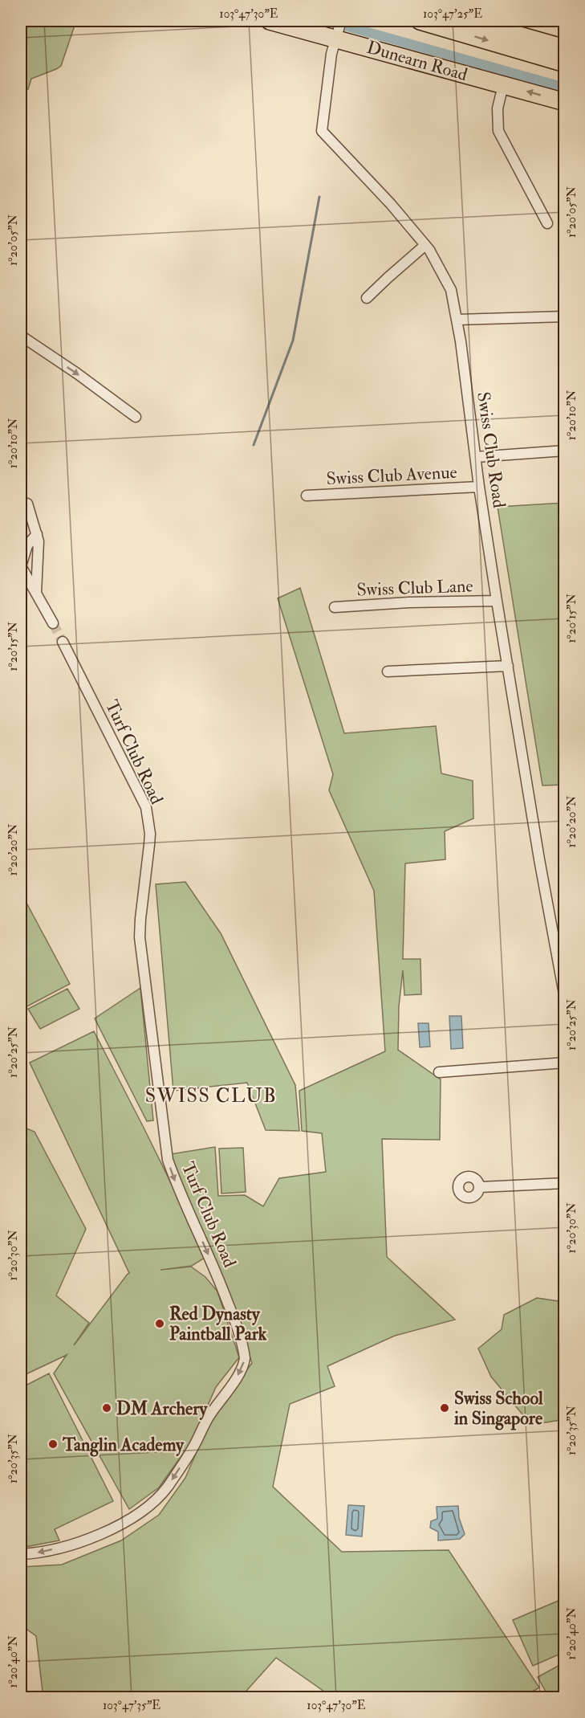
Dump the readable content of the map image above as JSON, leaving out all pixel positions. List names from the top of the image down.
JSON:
{
  "streets": {
    "highway": ["Dunearn Road"],
    "street": [
      "Swiss Club Road",
      "Swiss Club Avenue",
      "Swiss Club Lane",
      "Turf Club Road"
    ]
  },
  "crossings": [
    ["Dunearn Road", "Swiss Club Road"],
    ["Swiss Club Road", "Swiss Club Avenue"],
    ["Swiss Club Road", "Swiss Club Lane"]
  ],
  "one_way": ["Turf Club Road"],
  "districts": ["SWISS CLUB"],
  "places": [
    "Red Dynasty Paintball Park",
    "DM Archery",
    "Swiss School in Singapore",
    "Tanglin Academy"
  ],
  "coordinates": [
    "103°47'30\"E",
    "103°47'25\"E",
    "1°20'05\"N",
    "1°20'10\"N",
    "1°20'15\"N",
    "1°20'20\"N",
    "1°20'25\"N",
    "1°20'30\"N",
    "1°20'35\"N",
    "1°20'40\"N",
    "103°47'35\"E"
  ]
}
